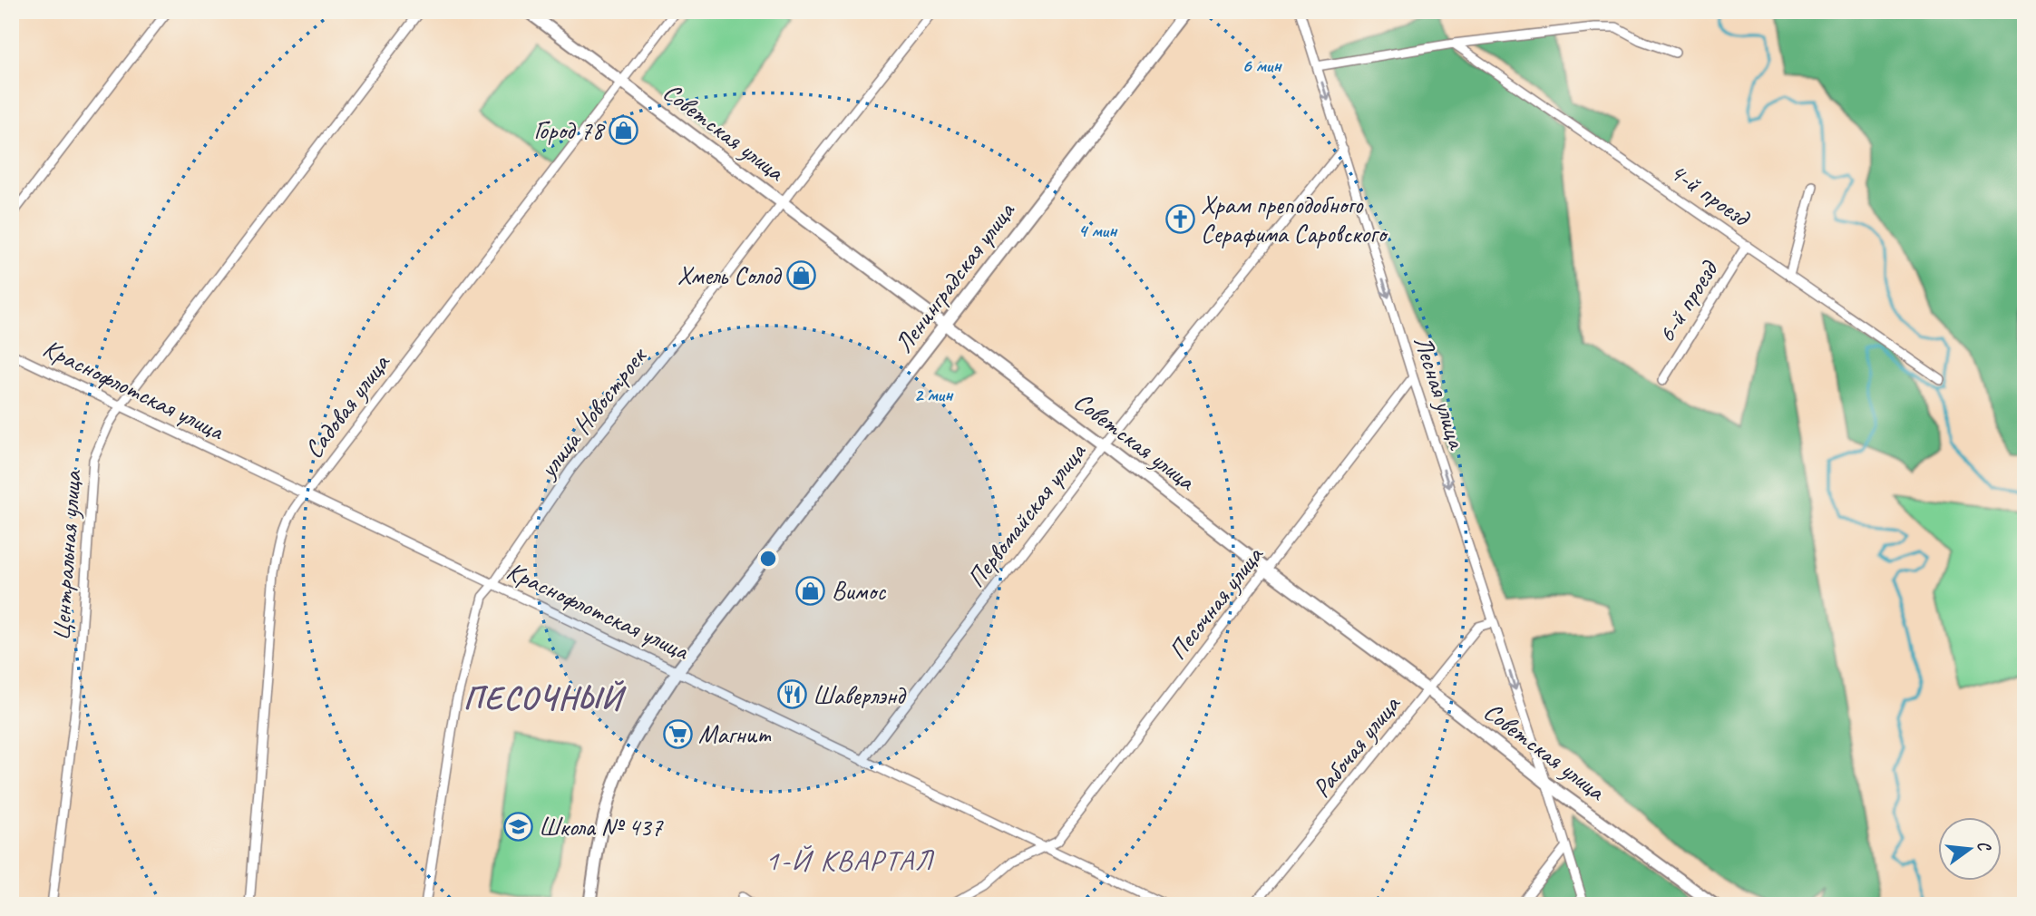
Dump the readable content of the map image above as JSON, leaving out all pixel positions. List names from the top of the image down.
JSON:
{
  "streets": {
    "main road": ["Советская улица", "Ленинградская улица"],
    "street": [
      "4-й проезд",
      "6-й проезд",
      "Краснофлотская улица",
      "Лесная улица",
      "Садовая улица",
      "улица Новостроек",
      "Первомайская улица",
      "Центральная улица",
      "Песочная улица",
      "Рабочая улица"
    ]
  },
  "crossings": [
    ["Советская улица", "Ленинградская улица"],
    ["Советская улица", "Лесная улица"],
    ["Советская улица", "Садовая улица"],
    ["Советская улица", "улица Новостроек"],
    ["Советская улица", "Первомайская улица"],
    ["Советская улица", "Песочная улица"],
    ["Советская улица", "Рабочая улица"],
    ["4-й проезд", "6-й проезд"],
    ["Ленинградская улица", "Краснофлотская улица"],
    ["Краснофлотская улица", "Садовая улица"],
    ["Краснофлотская улица", "улица Новостроек"],
    ["Краснофлотская улица", "Первомайская улица"],
    ["Краснофлотская улица", "Центральная улица"],
    ["Краснофлотская улица", "Песочная улица"],
    ["Лесная улица", "Первомайская улица"],
    ["Лесная улица", "Песочная улица"],
    ["Лесная улица", "Рабочая улица"]
  ],
  "one_way": ["Лесная улица"],
  "districts": ["ПЕСОЧНЫЙ", "1-Й КВАРТАЛ"],
  "places": {
    "shop": ["Город 78", "Хмель Солод", "Вимос"],
    "church": ["Храм преподобного Серафима Саровского"],
    "restaurant": ["Шаверлэнд"],
    "supermarket": ["Магнит"],
    "school or university": ["Школа № 437"]
  },
  "north": "right",
  "rings": ["6 мин", "4 мин", "2 мин"]
}
